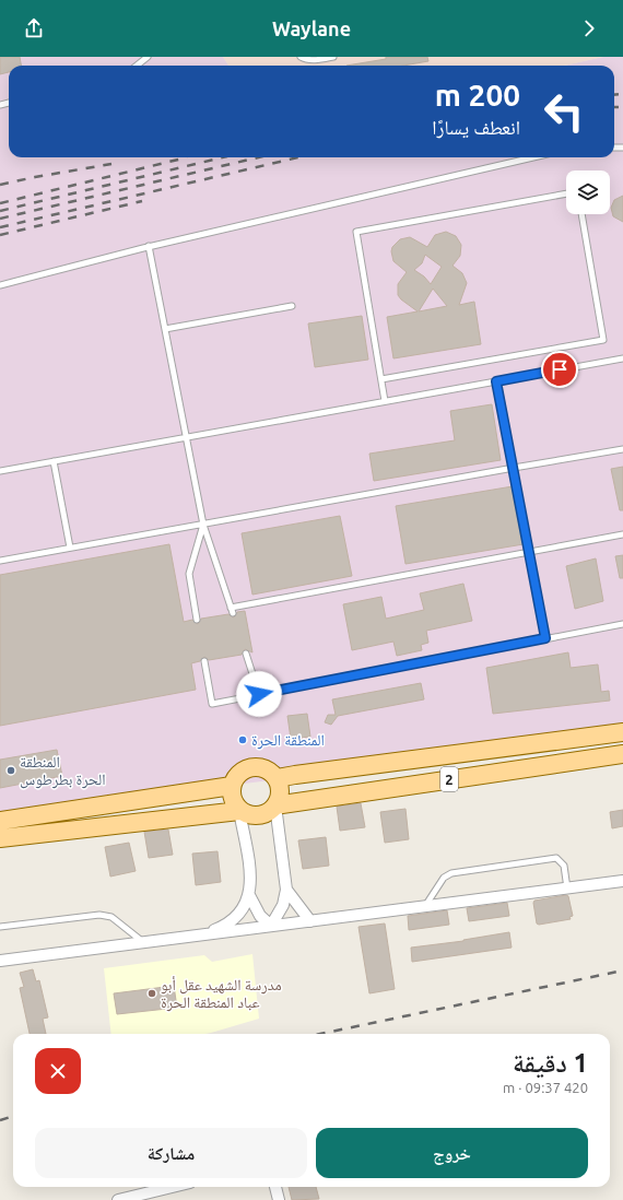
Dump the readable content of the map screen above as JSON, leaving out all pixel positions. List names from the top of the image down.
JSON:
{
  "streets": {
    "main road": ["2"]
  },
  "places": ["المنطقة الحرة", "المنطقة الحرة بطرطوس", "مدرسة الشهيد عقل أبو عباد المنطقة الحرة"],
  "page": {
    "header": "Waylane",
    "turn": ["200 m", "انعطف يسارًا"],
    "heading": ["1 دقيقة", "420 m · 09:37"],
    "buttons": ["خروج", "مشاركة"]
  }
}
